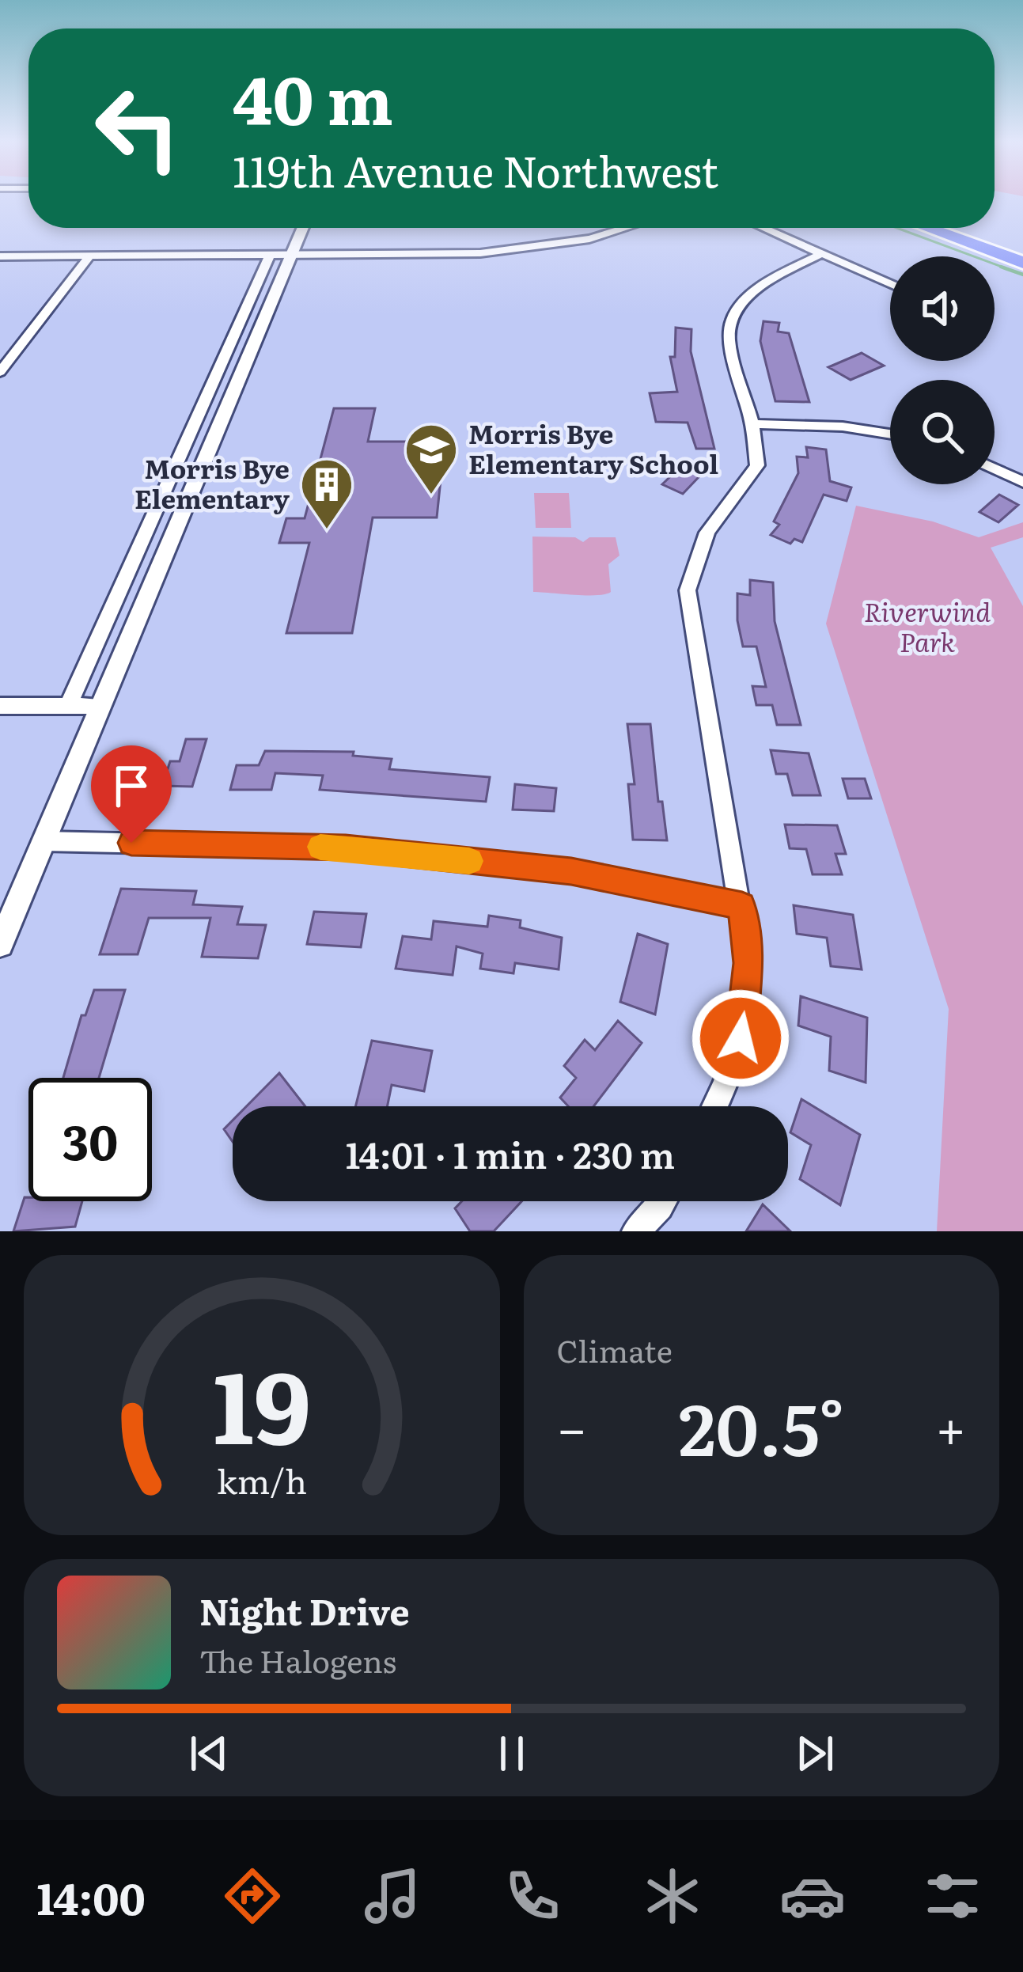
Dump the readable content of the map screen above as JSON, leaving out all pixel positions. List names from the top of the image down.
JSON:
{
  "parks": ["Riverwind Park"],
  "places": {
    "school or university": ["Morris Bye Elementary School"],
    "building": ["Morris Bye Elementary"]
  },
  "page": {
    "turn": ["40 m", "119th Avenue Northwest"],
    "limit": "30",
    "trip": "14:01 · 1 min · 230 m",
    "tile": "Climate",
    "heat": ["−", "20.5°", "+"],
    "song": ["Night Drive", "The Halogens"],
    "tabs": "14:00",
    "gauge": ["19", "km/h"]
  }
}
